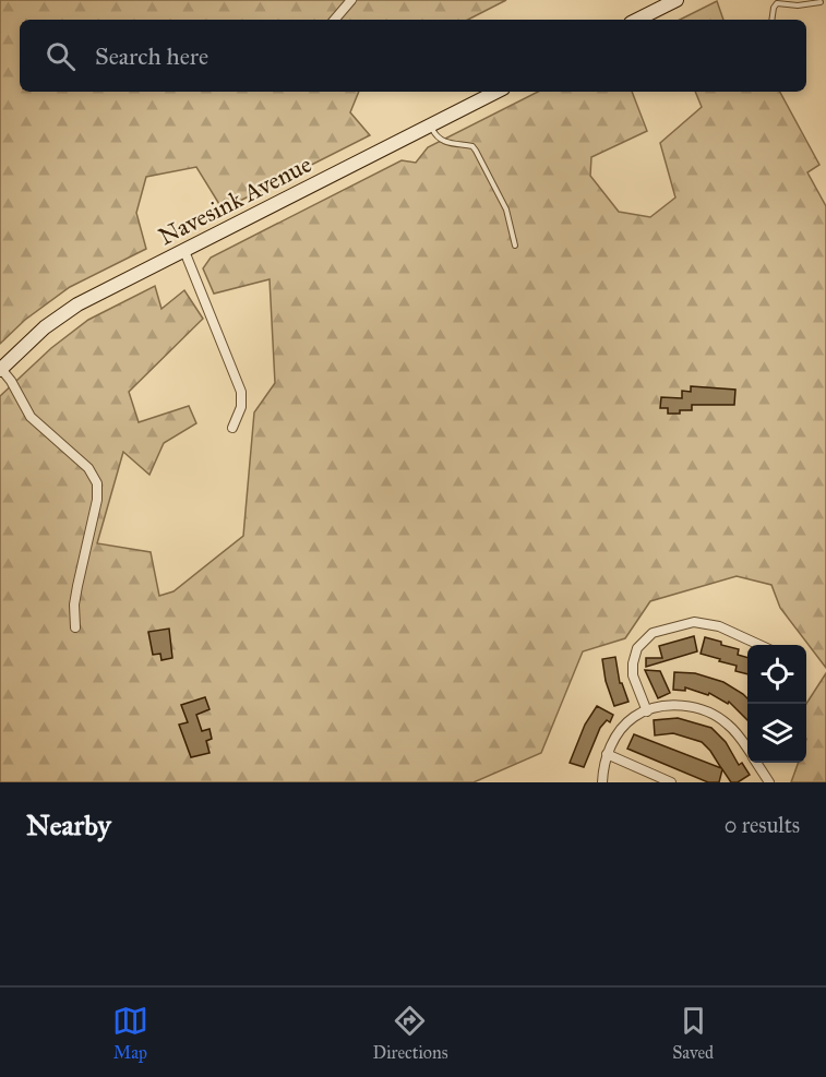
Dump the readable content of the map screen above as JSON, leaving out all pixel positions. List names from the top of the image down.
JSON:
{
  "streets": {
    "main road": ["Navesink Avenue"]
  },
  "page": {
    "search": "Search here",
    "heading": ["Nearby", "0 results"],
    "nav": ["Map", "Directions", "Saved"]
  }
}
